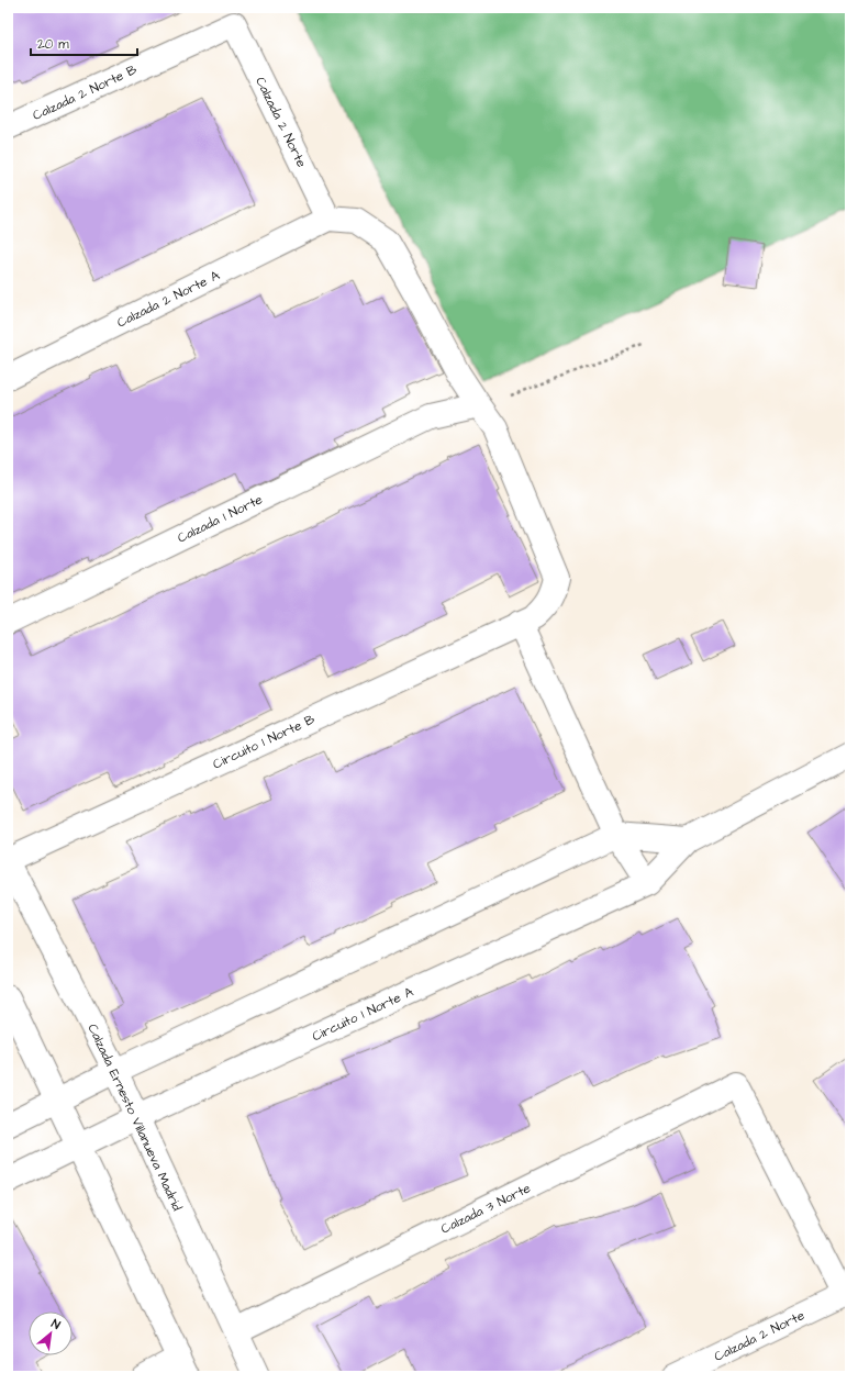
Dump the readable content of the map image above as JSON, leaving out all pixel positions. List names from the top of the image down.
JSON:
{
  "streets": {
    "street": [
      "Calzada 2 Norte B",
      "Calzada 2 Norte",
      "Calzada 2 Norte A",
      "Calzada 1 Norte",
      "Circuito 1 Norte B",
      "Circuito 1 Norte A",
      "Calzada Ernesto Villanueva Madrid",
      "Calzada 3 Norte"
    ]
  },
  "crossings": [
    ["Calzada 2 Norte B", "Calzada 2 Norte"],
    ["Calzada 2 Norte", "Calzada 2 Norte A"],
    ["Calzada 2 Norte", "Circuito 1 Norte B"],
    ["Calzada 2 Norte", "Calzada 3 Norte"],
    ["Calzada 2 Norte A", "Circuito 1 Norte B"],
    ["Calzada 1 Norte", "Circuito 1 Norte B"],
    ["Circuito 1 Norte B", "Calzada Ernesto Villanueva Madrid"],
    ["Circuito 1 Norte A", "Calzada Ernesto Villanueva Madrid"],
    ["Calzada Ernesto Villanueva Madrid", "Calzada 3 Norte"]
  ],
  "scale_bar": "20 m",
  "north": "top right"
}
